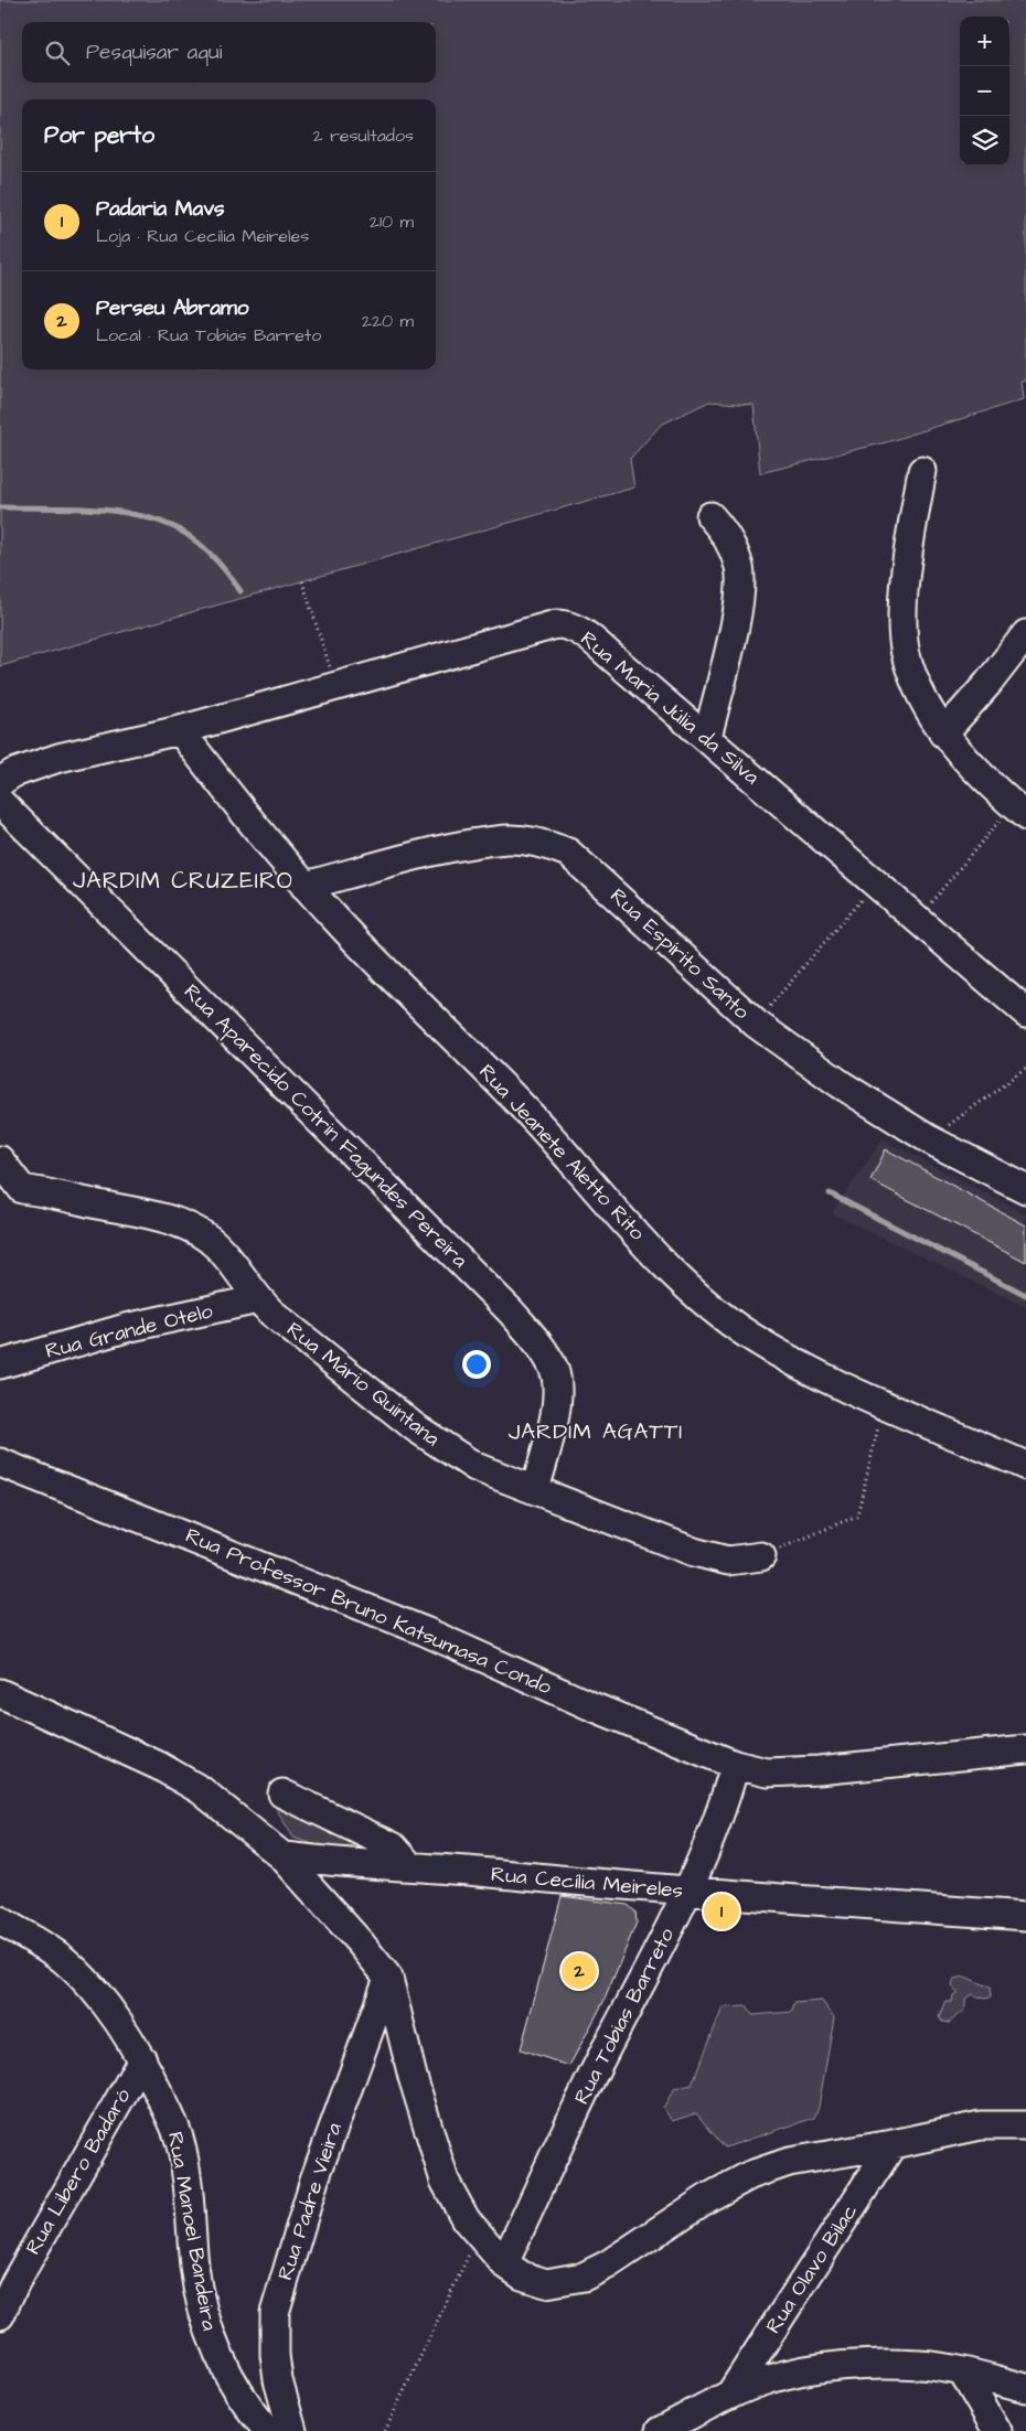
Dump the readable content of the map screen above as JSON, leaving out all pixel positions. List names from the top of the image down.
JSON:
{
  "streets": {
    "street": [
      "Rua Maria Júlia da Silva",
      "Rua Espírito Santo",
      "Rua Aparecido Cotrin Fagundes Pereira",
      "Rua Jeanete Aletto Rito",
      "Rua Grande Otelo",
      "Rua Mário Quintana",
      "Rua Professor Bruno Katsumasa Condo",
      "Rua Cecília Meireles",
      "Rua Tobias Barreto",
      "Rua Libero Badaró",
      "Rua Padre Vieira",
      "Rua Manoel Bandeira",
      "Rua Olavo Bilac"
    ]
  },
  "crossings": [
    ["Rua Maria Júlia da Silva", "Rua Jeanete Aletto Rito"],
    ["Rua Espírito Santo", "Rua Jeanete Aletto Rito"],
    ["Rua Aparecido Cotrin Fagundes Pereira", "Rua Mário Quintana"],
    ["Rua Grande Otelo", "Rua Mário Quintana"],
    ["Rua Professor Bruno Katsumasa Condo", "Rua Tobias Barreto"],
    ["Rua Cecília Meireles", "Rua Tobias Barreto"],
    ["Rua Libero Badaró", "Rua Manoel Bandeira"]
  ],
  "districts": ["JARDIM CRUZEIRO", "JARDIM AGATTI"],
  "page": {
    "map_buttons": ["+", "−"],
    "search": "Pesquisar aqui",
    "heading": ["Por perto", "2 resultados"],
    "list": [
      {
        "mark": "1",
        "name": "Padaria Mavs",
        "note": "Loja · Rua Cecília Meireles",
        "value": "210 m"
      },
      {
        "mark": "2",
        "name": "Perseu Abramo",
        "note": "Local · Rua Tobias Barreto",
        "value": "220 m"
      }
    ],
    "pins": ["1", "2"]
  }
}
